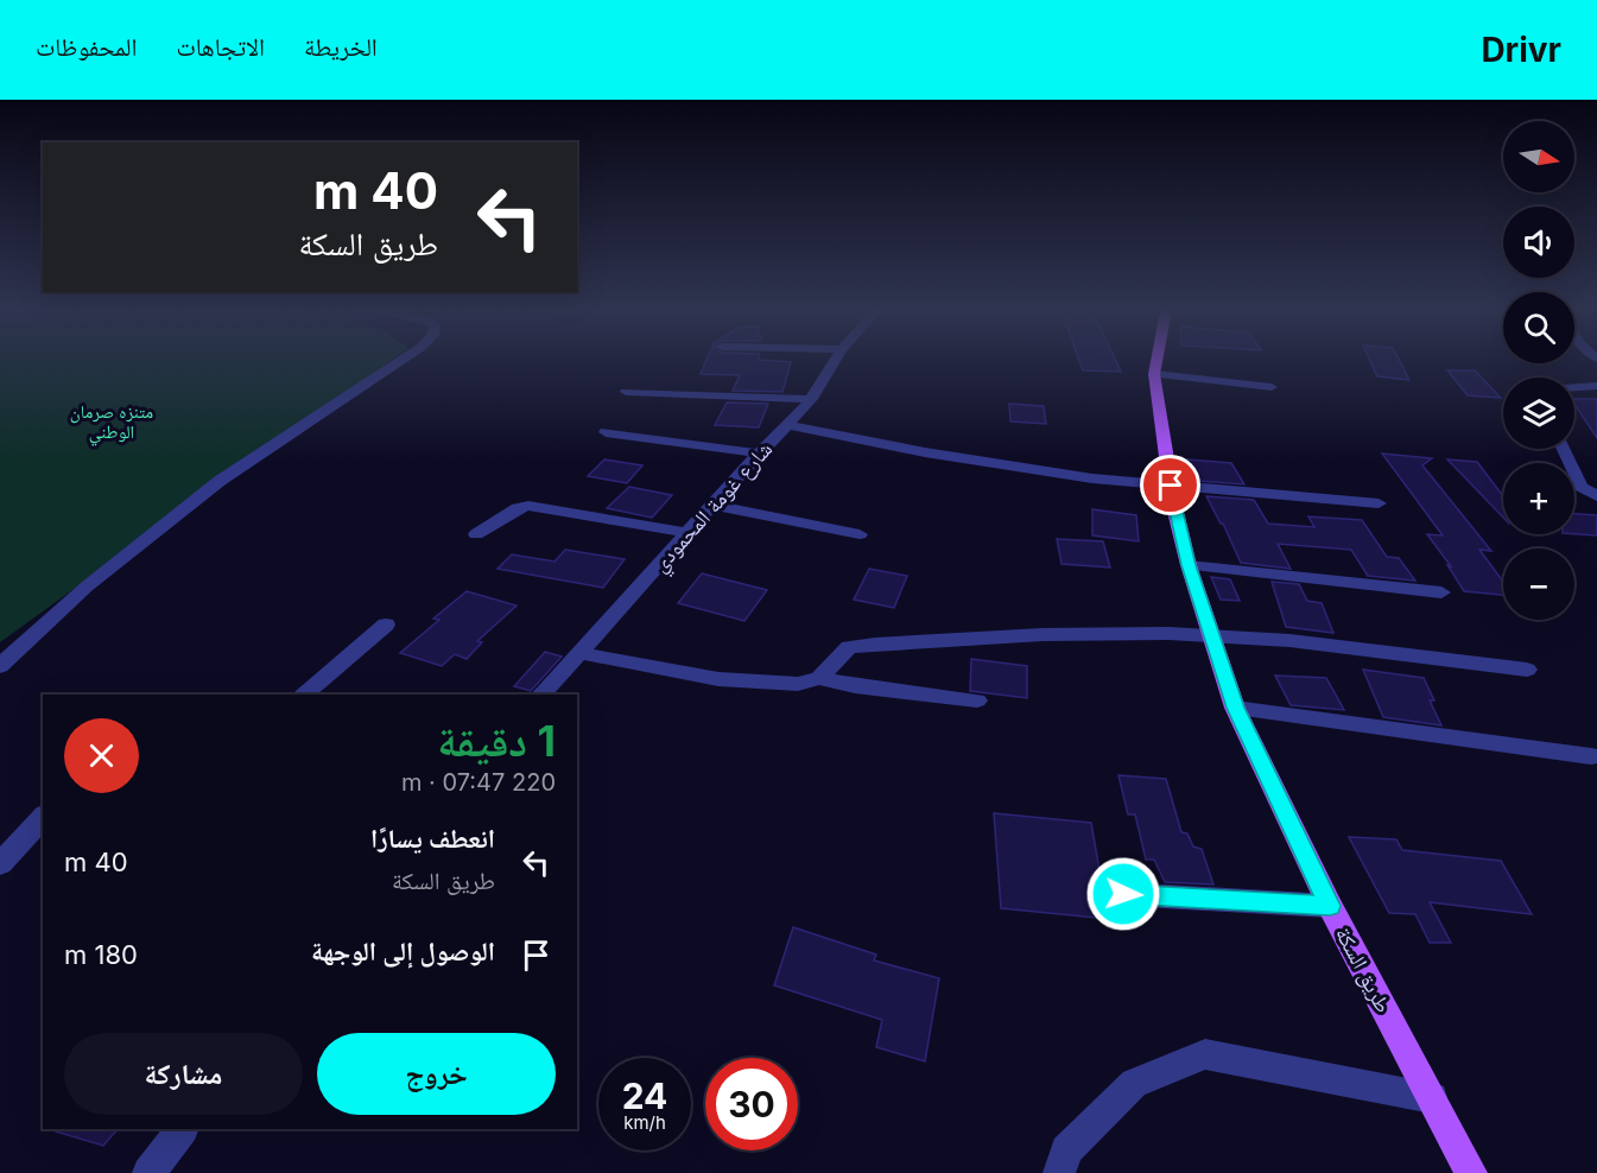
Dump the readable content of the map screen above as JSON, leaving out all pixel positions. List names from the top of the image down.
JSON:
{
  "streets": {
    "main road": ["طريق السكة"],
    "street": ["شارع غومة المحمودي"]
  },
  "parks": ["متنزه صرمان الوطني"],
  "north": "right",
  "page": {
    "header": "Drivr",
    "nav": ["الخريطة", "الاتجاهات", "المحفوظات"],
    "map_buttons": ["+", "−"],
    "turn": ["40 m", "طريق السكة"],
    "heading": ["1 دقيقة", "220 m · 07:47"],
    "list": [
      {
        "name": "انعطف يسارًا",
        "note": "طريق السكة",
        "value": "40 m"
      },
      {
        "name": "الوصول إلى الوجهة",
        "value": "180 m"
      }
    ],
    "buttons": ["خروج", "مشاركة"],
    "speed": "24 km/h",
    "limit": "30"
  }
}
